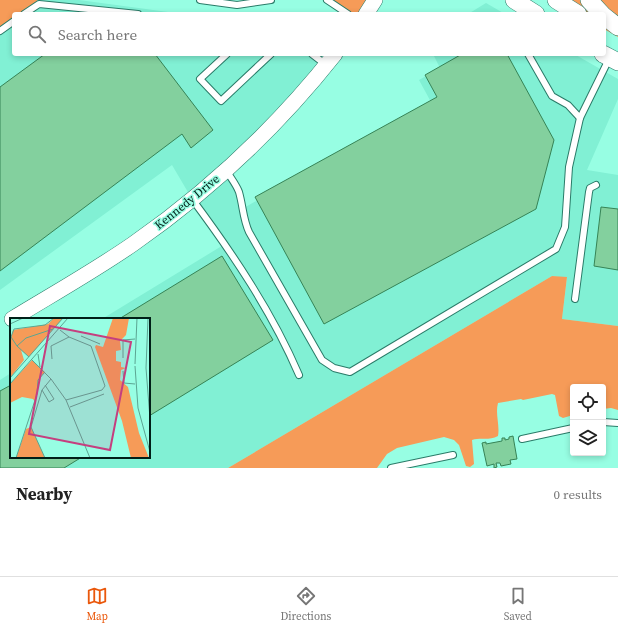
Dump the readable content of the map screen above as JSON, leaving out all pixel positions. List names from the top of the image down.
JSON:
{
  "streets": {
    "street": ["Kennedy Drive"]
  },
  "page": {
    "search": "Search here",
    "heading": ["Nearby", "0 results"],
    "nav": ["Map", "Directions", "Saved"]
  }
}
